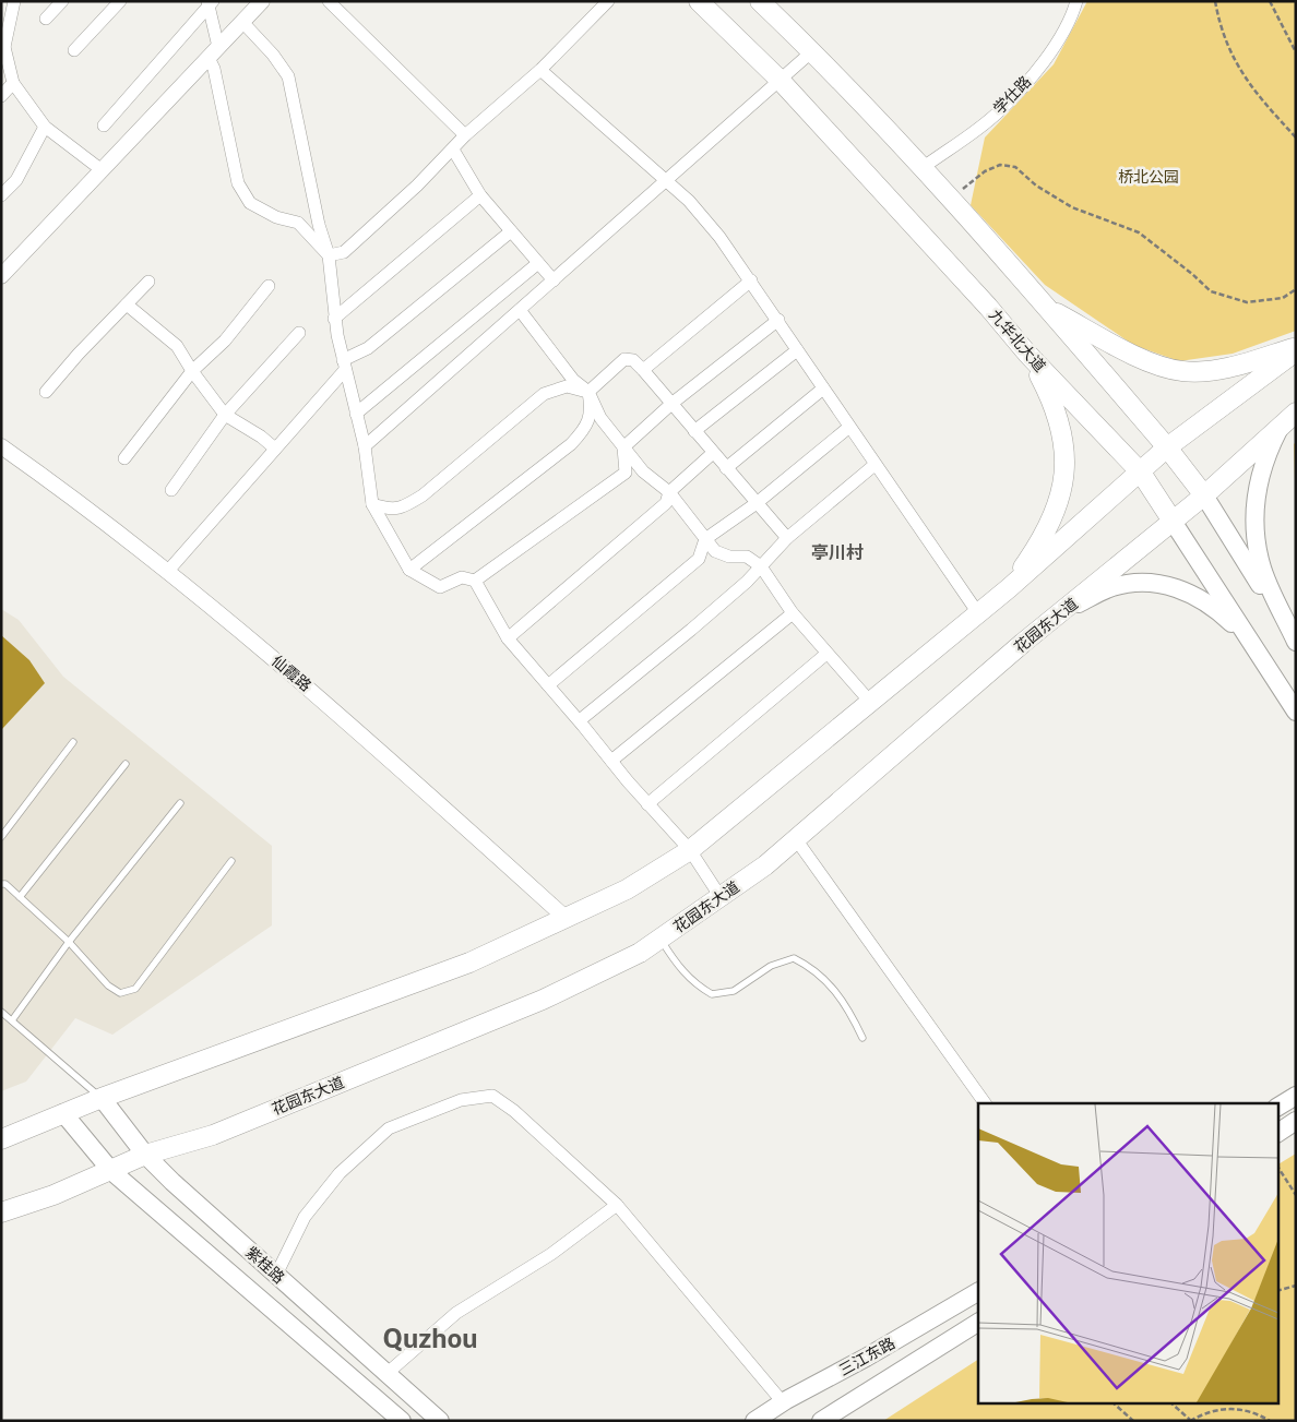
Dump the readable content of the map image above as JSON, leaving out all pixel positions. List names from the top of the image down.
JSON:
{
  "streets": {
    "main road": [
      "九华北大道",
      "花园东大道",
      "紫桂路",
      "三江东路"
    ],
    "street": ["学仕路", "仙霞路"]
  },
  "crossings": [
    ["九华北大道", "花园东大道"],
    ["花园东大道", "紫桂路"]
  ],
  "districts": ["亭川村", "Quzhou"],
  "parks": ["桥北公园"]
}
